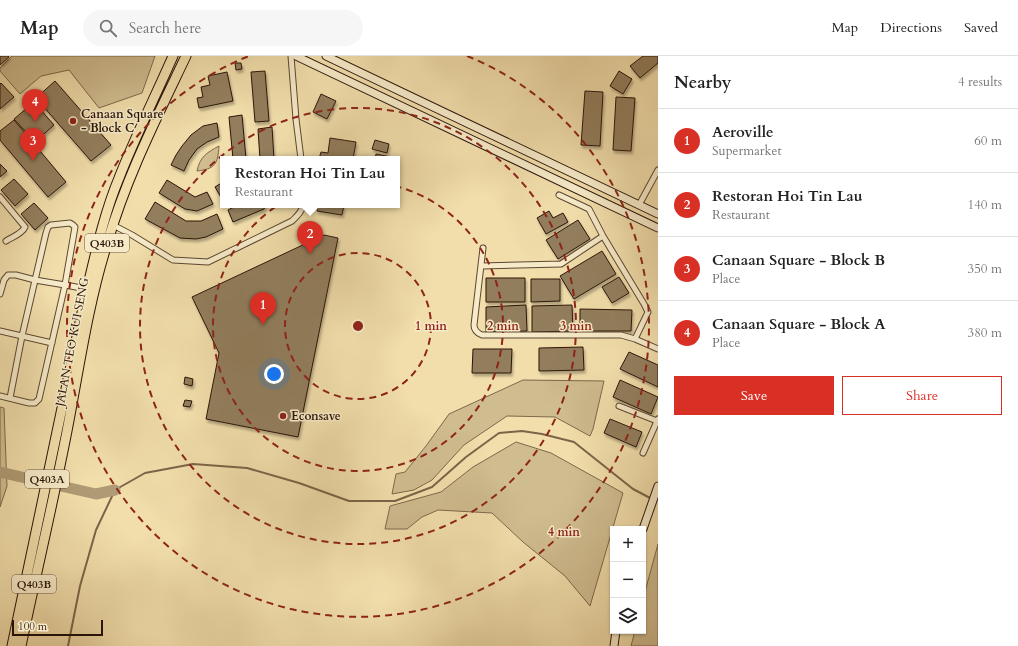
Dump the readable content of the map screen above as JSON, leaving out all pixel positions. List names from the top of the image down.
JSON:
{
  "streets": {
    "highway": ["Q403B", "JALAN TEO KUI SENG", "Q403A"]
  },
  "places": ["Canaan Square - Block C", "Econsave"],
  "scale_bar": "100 m",
  "page": {
    "header": "Map",
    "search": "Search here",
    "nav": ["Map", "Directions", "Saved"],
    "heading": ["Nearby", "4 results"],
    "pins": [
      "4",
      "3",
      "2",
      "1"
    ],
    "list": [
      {
        "mark": "1",
        "name": "Aeroville",
        "note": "Supermarket",
        "value": "60 m"
      },
      {
        "mark": "2",
        "name": "Restoran Hoi Tin Lau",
        "note": "Restaurant",
        "value": "140 m"
      },
      {
        "mark": "3",
        "name": "Canaan Square - Block B",
        "note": "Place",
        "value": "350 m"
      },
      {
        "mark": "4",
        "name": "Canaan Square - Block A",
        "note": "Place",
        "value": "380 m"
      }
    ],
    "popup": ["Restoran Hoi Tin Lau", "Restaurant"],
    "buttons": ["Save", "Share"],
    "map_buttons": ["+", "−"],
    "scale": "100 m"
  },
  "rings": [
    "1 min",
    "2 min",
    "3 min",
    "4 min"
  ]
}
